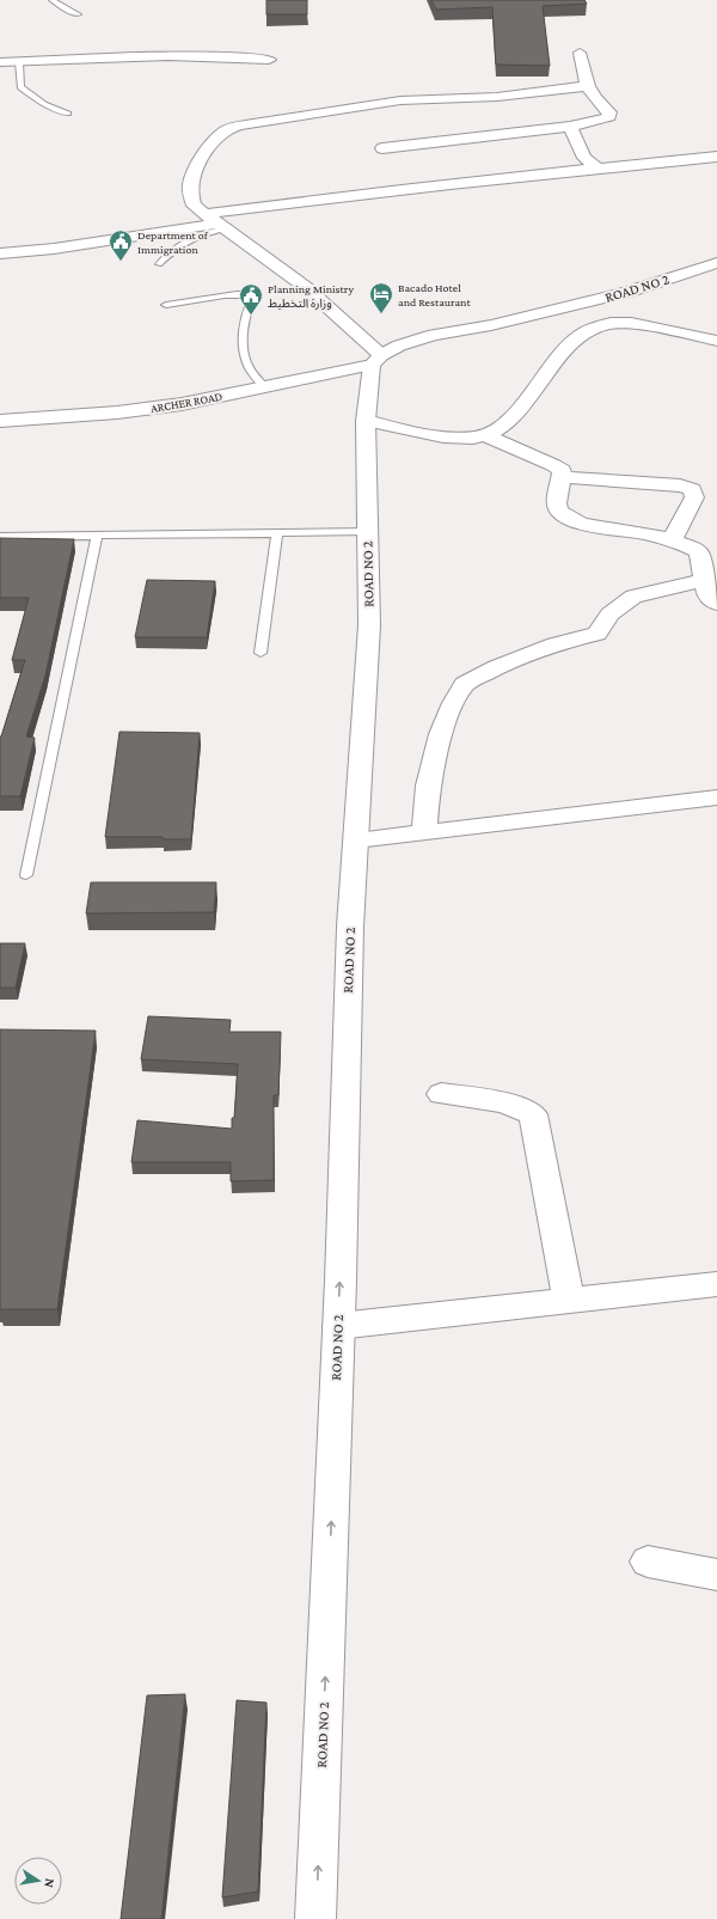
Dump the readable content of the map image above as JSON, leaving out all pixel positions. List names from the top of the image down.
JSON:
{
  "streets": {
    "street": ["ROAD NO 2", "ARCHER ROAD"]
  },
  "crossings": [
    ["ROAD NO 2", "ARCHER ROAD"]
  ],
  "one_way": ["ROAD NO 2"],
  "places": {
    "public building": ["Department of Immigration", "Planning Ministry وزارة التخطيط"],
    "hotel": ["Bacado Hotel and Restaurant"]
  },
  "north": "right"
}
